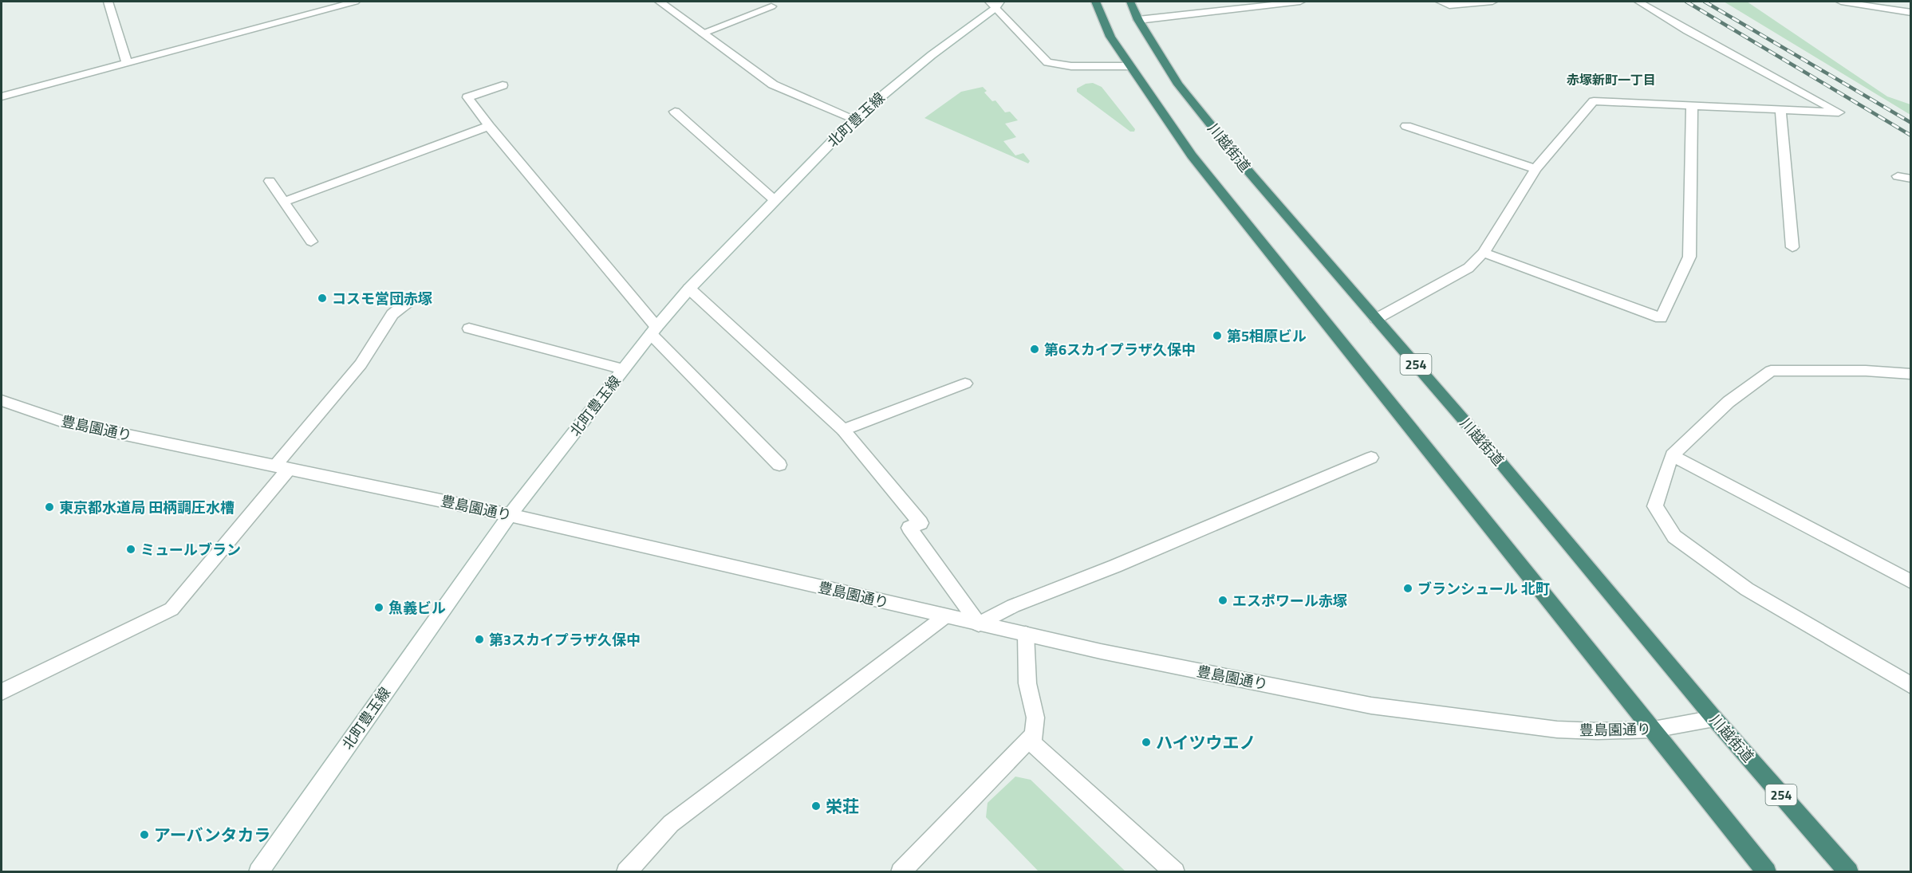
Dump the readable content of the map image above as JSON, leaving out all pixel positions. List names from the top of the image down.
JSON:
{
  "streets": {
    "highway": ["川越街道", "254"],
    "street": ["北町豊玉線", "豊島園通り"]
  },
  "crossings": [
    ["北町豊玉線", "豊島園通り"],
    ["川越街道", "豊島園通り"]
  ],
  "districts": ["赤塚新町一丁目"],
  "places": [
    "コスモ営団赤塚",
    "第5相原ビル",
    "第6スカイプラザ久保中",
    "東京都水道局 田柄調圧水槽",
    "ミュールブラン",
    "ブランシュール 北町",
    "エスポワール赤塚",
    "魚義ビル",
    "第3スカイプラザ久保中",
    "ハイツウエノ",
    "栄荘",
    "アーバンタカラ"
  ]
}
